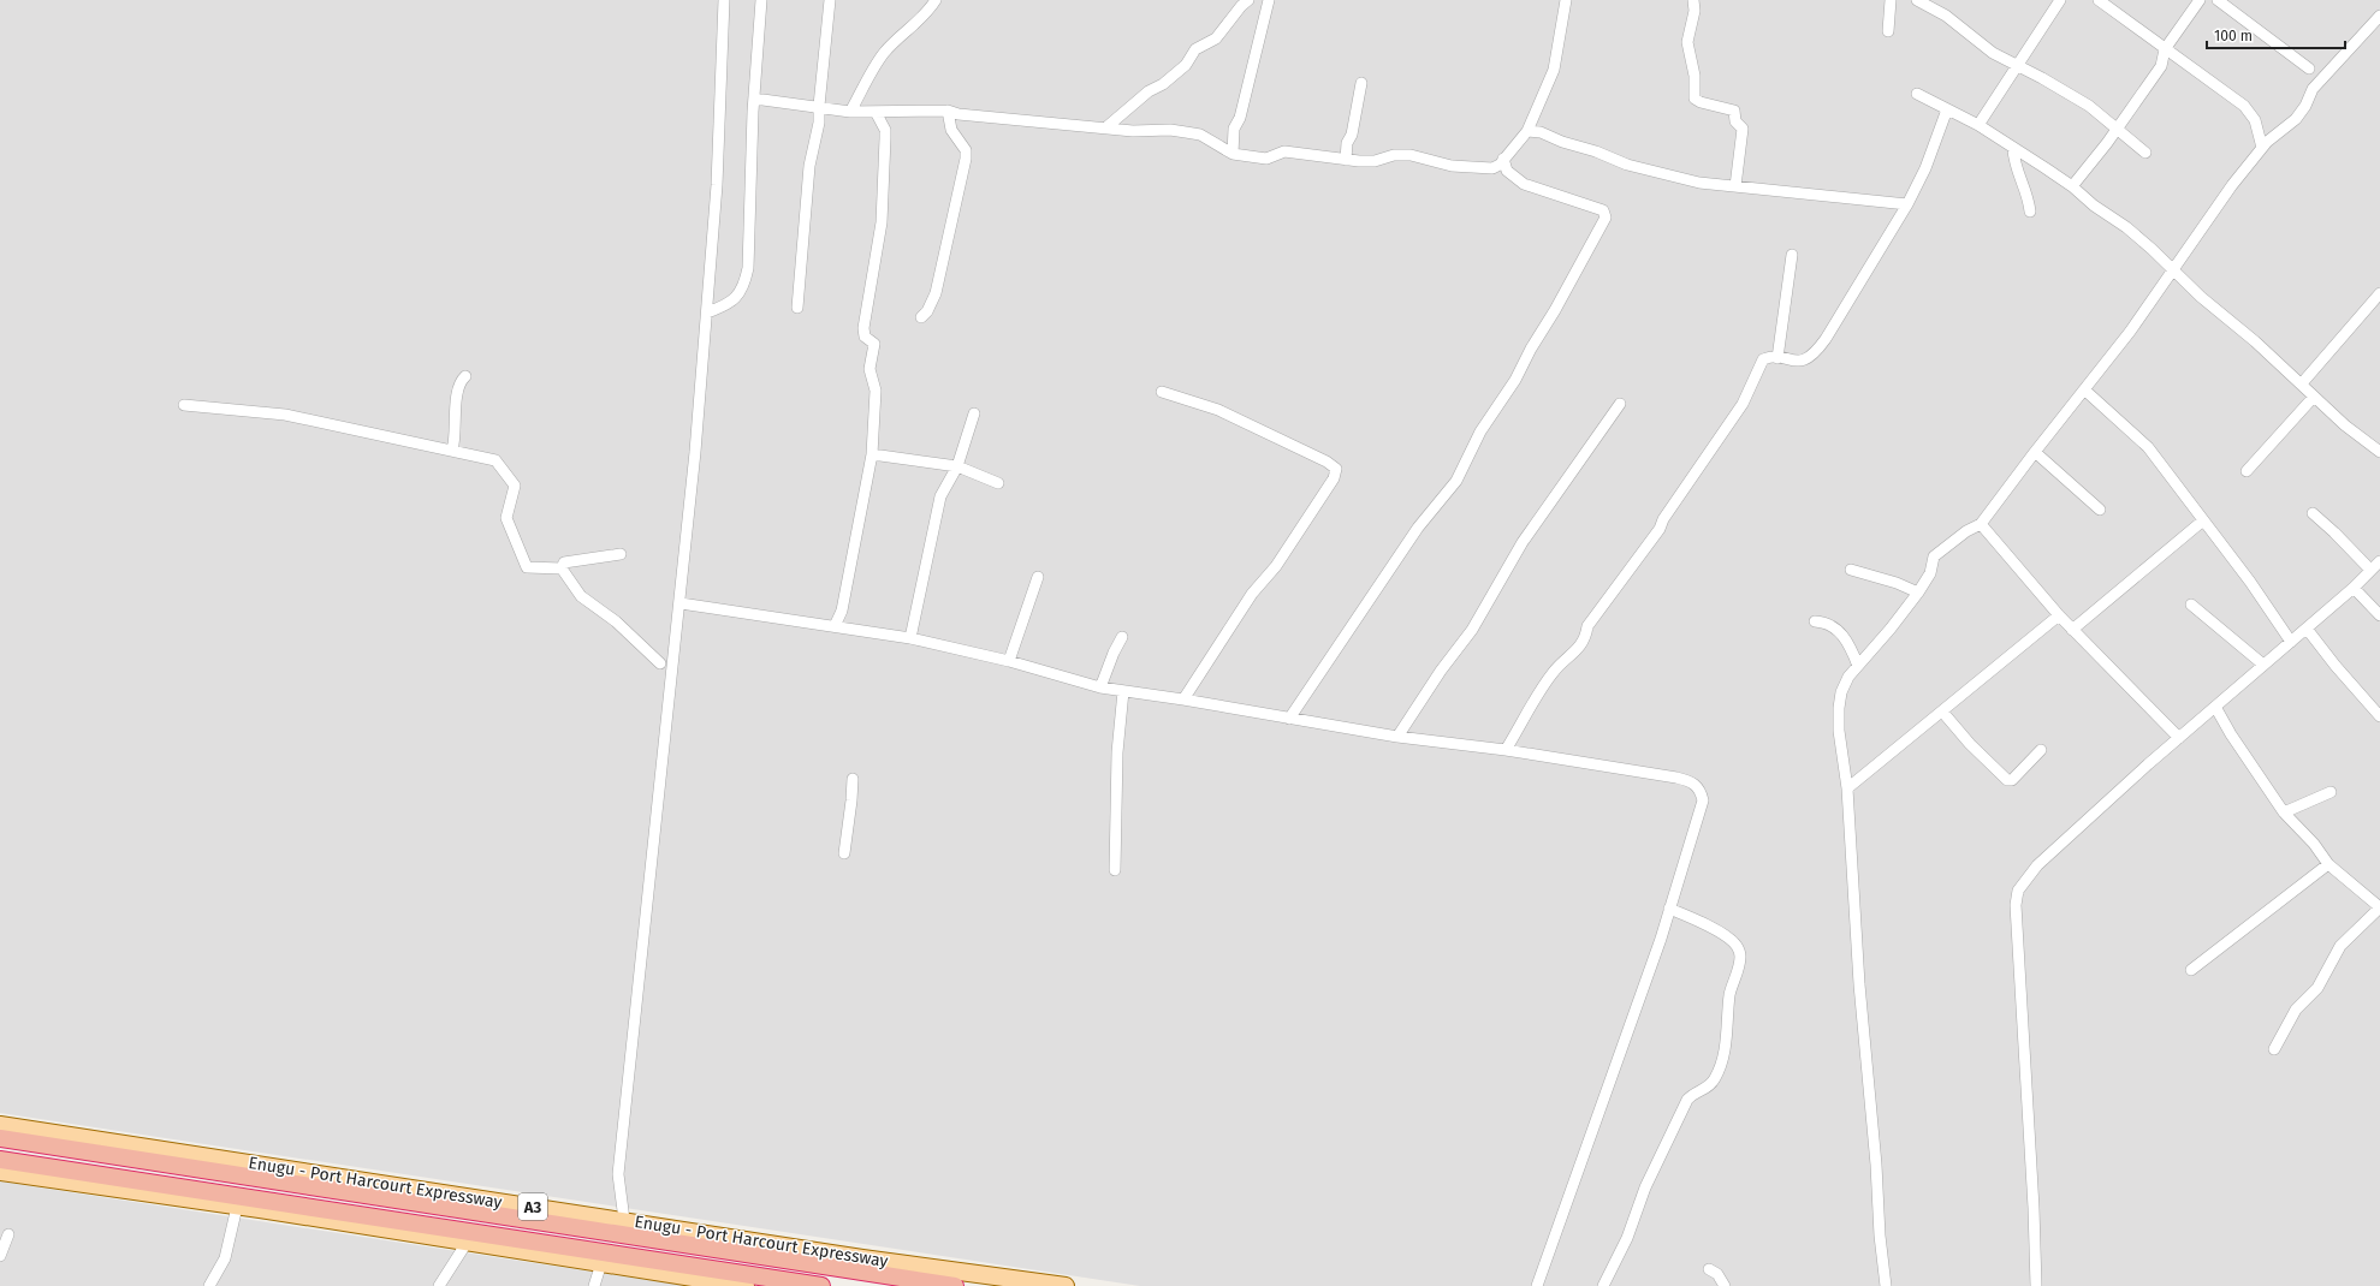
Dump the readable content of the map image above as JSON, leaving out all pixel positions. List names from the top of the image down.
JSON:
{
  "streets": {
    "highway": ["Enugu - Port Harcourt Expressway", "A3"]
  },
  "scale_bar": "100 m"
}
